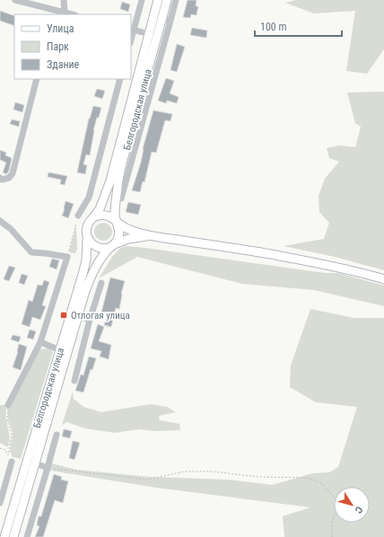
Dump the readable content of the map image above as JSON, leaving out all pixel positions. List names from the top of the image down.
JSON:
{
  "streets": {
    "main road": ["Белгородская улица"]
  },
  "places": {
    "transit": ["Отлогая улица"]
  },
  "legend": ["Улица", "Парк", "Здание"],
  "scale_bar": "100 m",
  "north": "bottom right"
}
